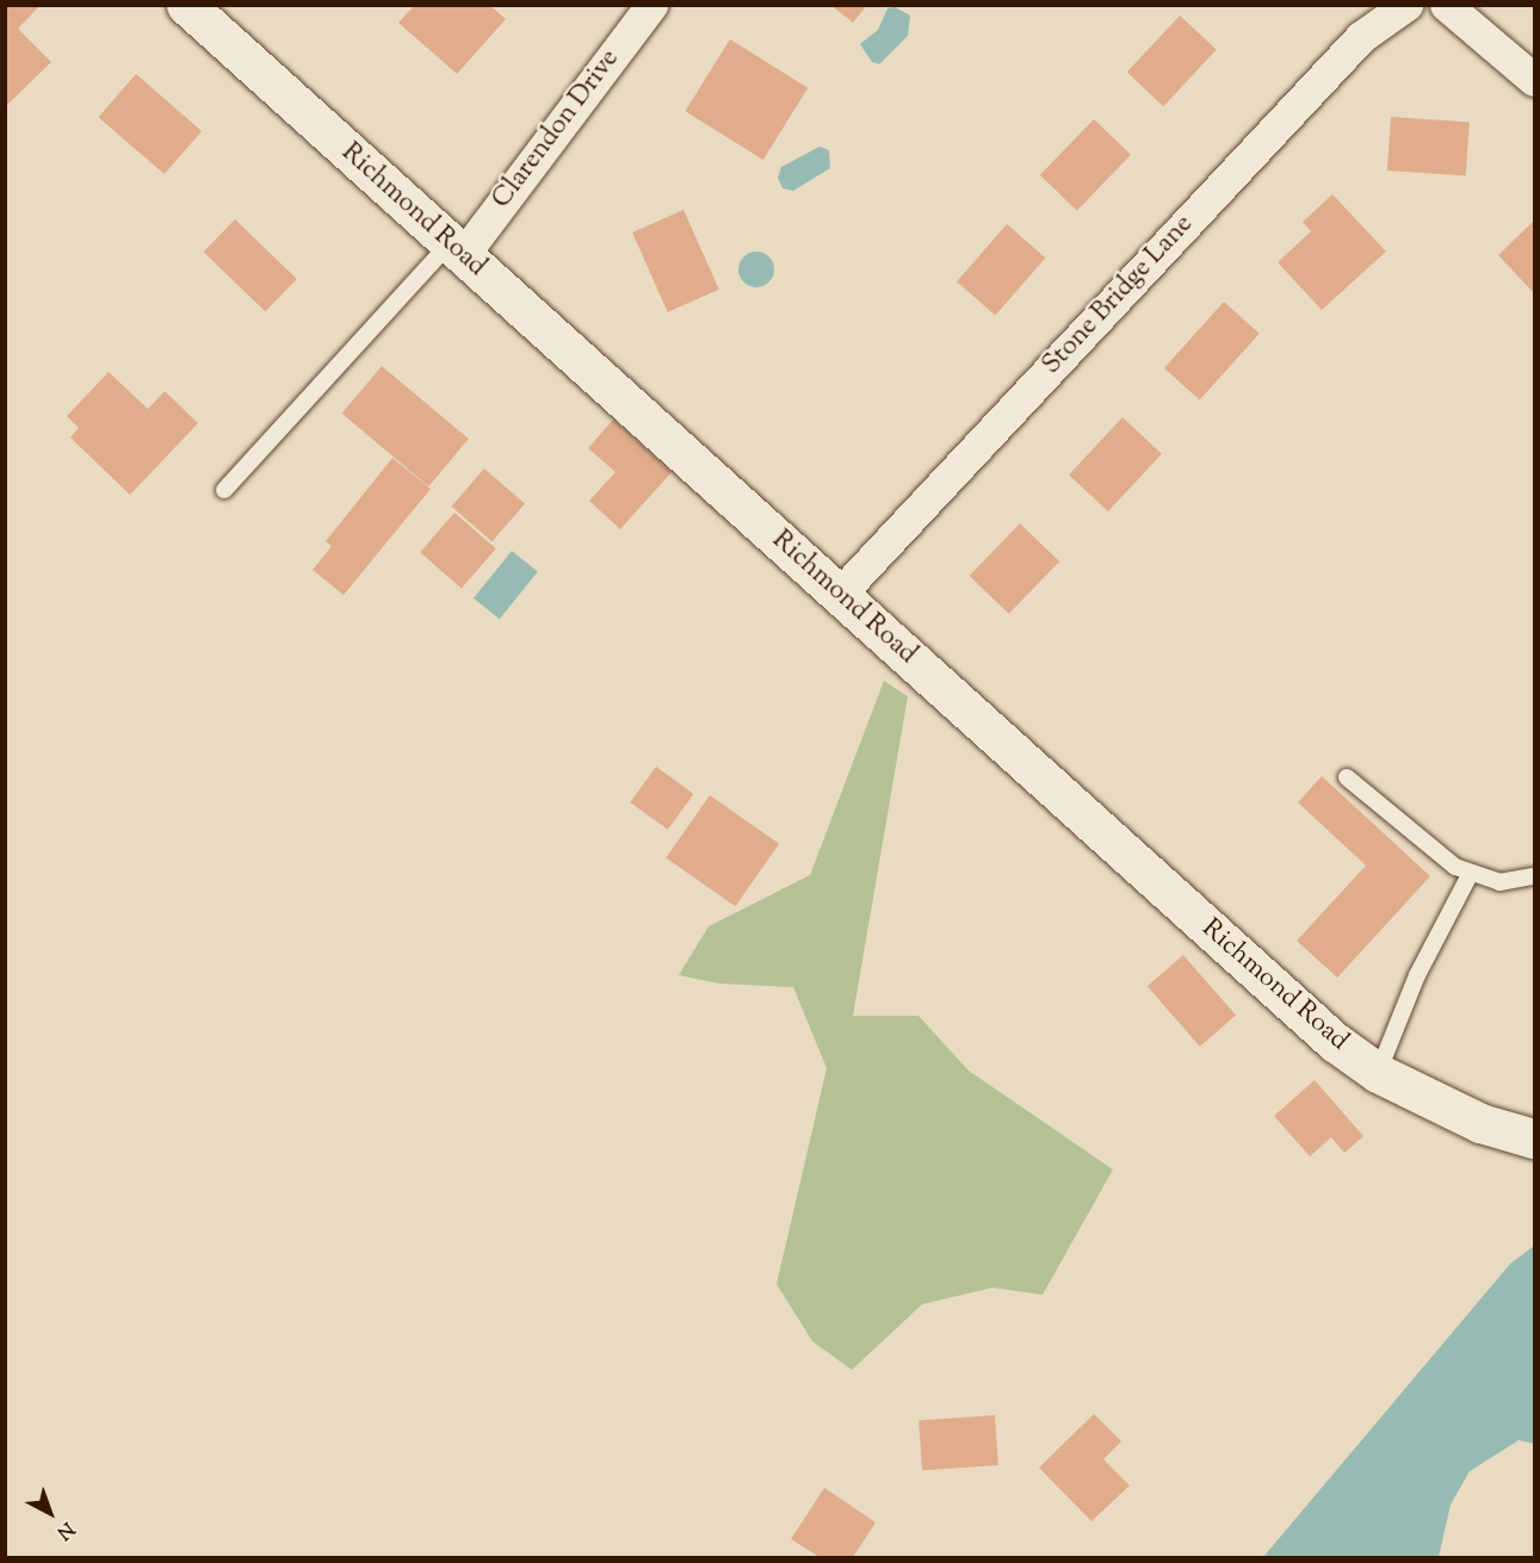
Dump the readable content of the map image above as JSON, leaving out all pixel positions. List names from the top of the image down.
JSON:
{
  "streets": {
    "street": ["Clarendon Drive", "Richmond Road", "Stone Bridge Lane"]
  },
  "crossings": [
    ["Clarendon Drive", "Richmond Road"],
    ["Richmond Road", "Stone Bridge Lane"]
  ],
  "north": "bottom right"
}
